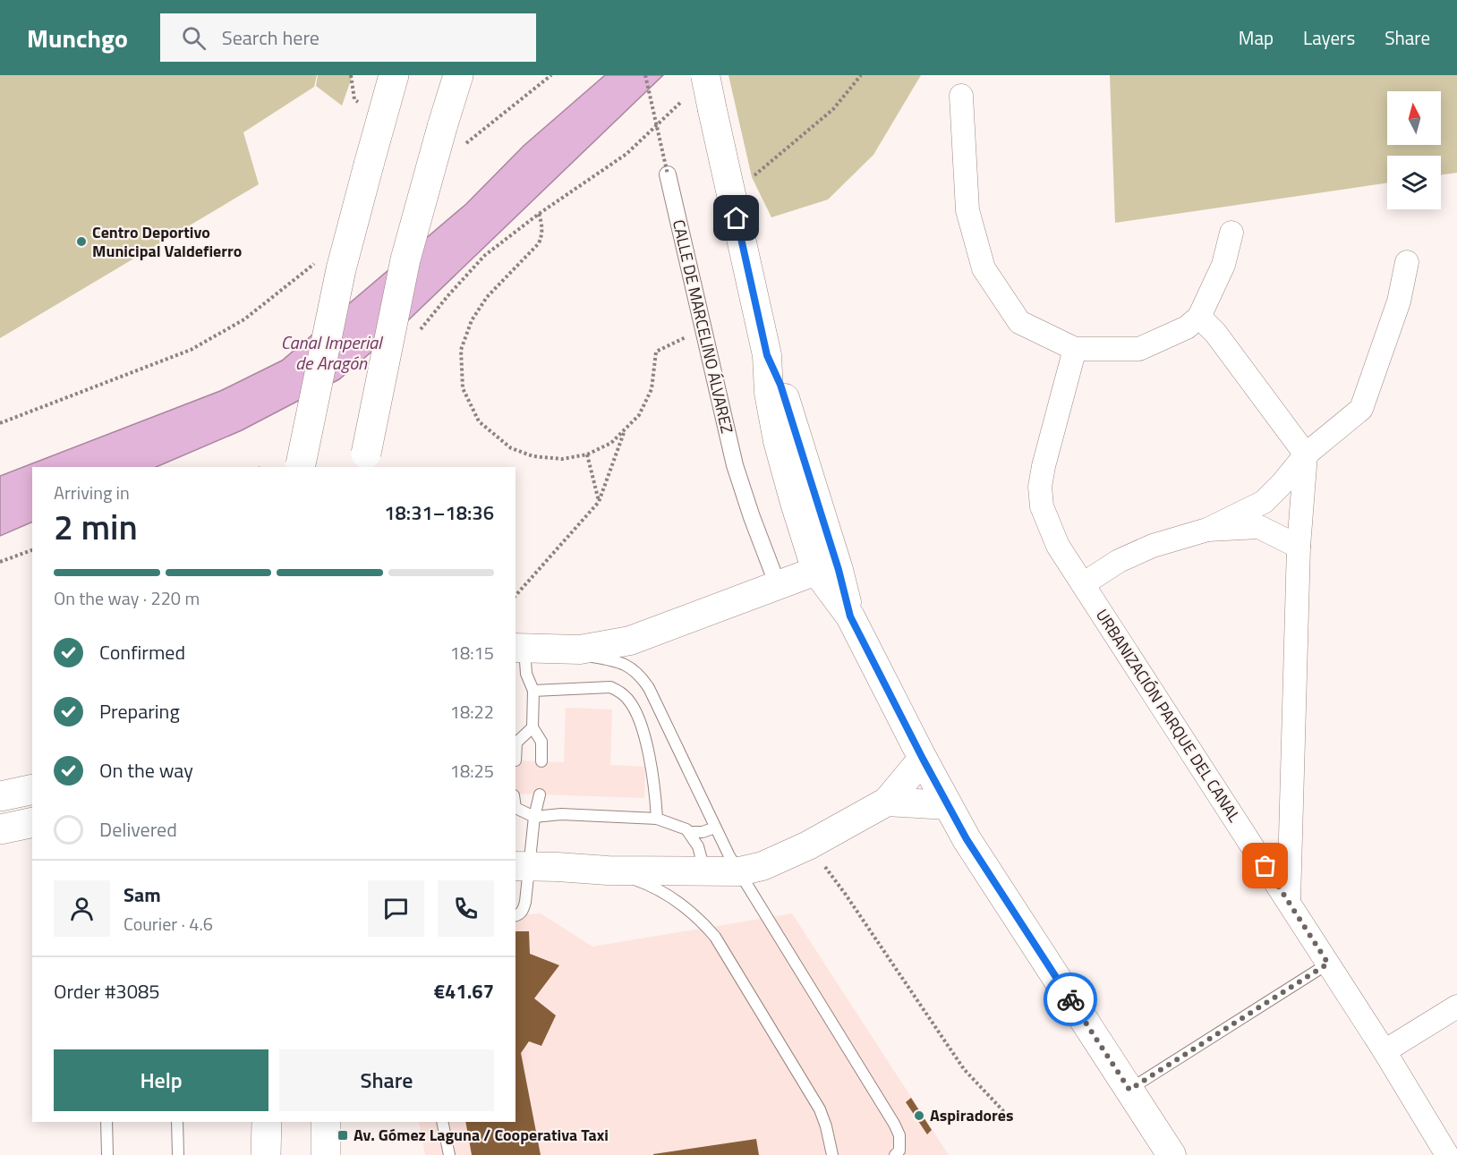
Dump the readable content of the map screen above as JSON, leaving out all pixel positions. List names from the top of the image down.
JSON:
{
  "streets": {
    "street": ["CALLE DE MARCELINO ÁLVAREZ", "URBANIZACIÓN PARQUE DEL CANAL"]
  },
  "water": ["Canal Imperial de Aragón"],
  "places": {
    "other": ["Centro Deportivo Municipal Valdefierro", "Aspiradores"],
    "transit": ["Av. Gómez Laguna / Cooperativa Taxi"]
  },
  "north": "top",
  "page": {
    "header": "Munchgo",
    "search": "Search here",
    "nav": ["Map", "Layers", "Share"],
    "heading": ["2 min", "Arriving in", "18:31–18:36"],
    "panel": [
      "Sam",
      "Courier · 4.6",
      "Order #3085",
      "€41.67"
    ],
    "bar": "On the way · 220 m",
    "list": [
      ["Confirmed", "18:15"],
      ["Preparing", "18:22"],
      ["On the way", "18:25"],
      "Delivered"
    ],
    "buttons": ["Help", "Share"]
  }
}
